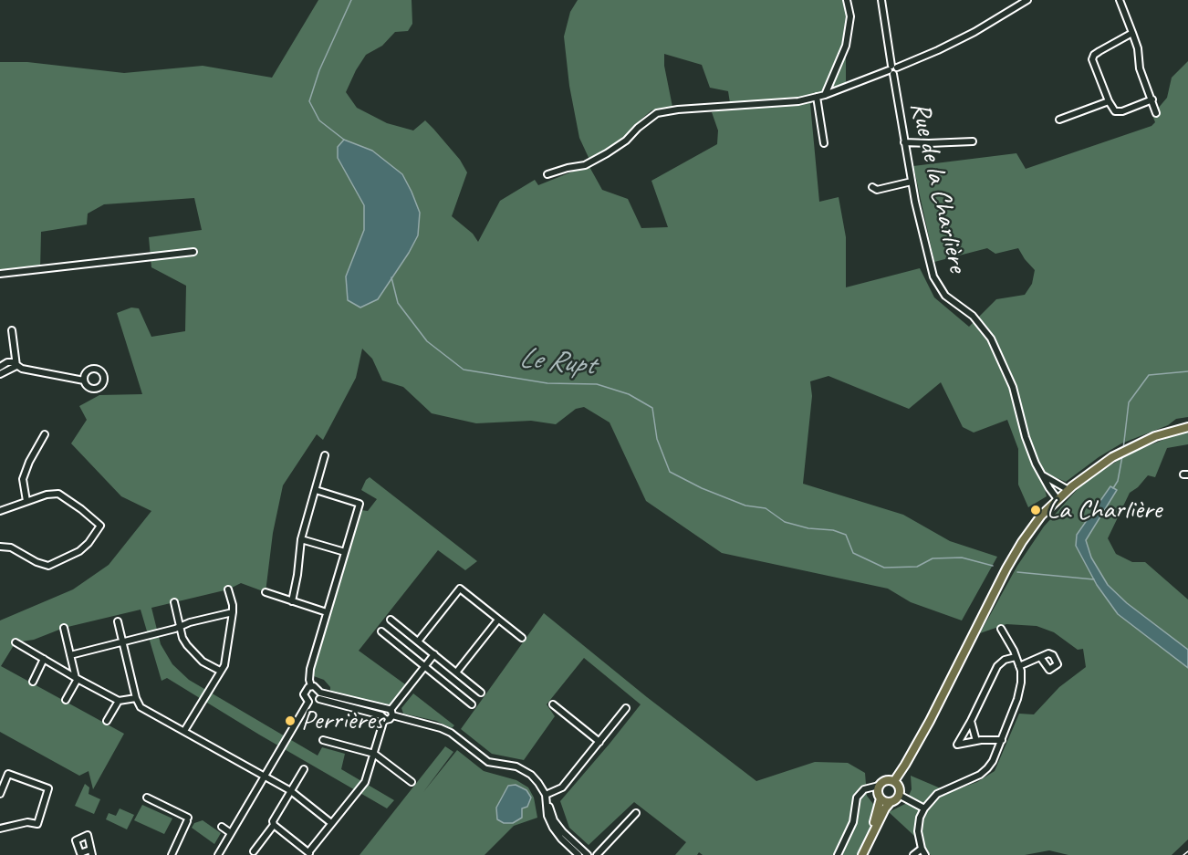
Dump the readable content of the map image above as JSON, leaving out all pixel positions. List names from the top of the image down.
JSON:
{
  "streets": {
    "street": ["Rue de la Charlière"]
  },
  "water": ["Le Rupt"],
  "places": ["La Charlière", "Perrières"]
}
